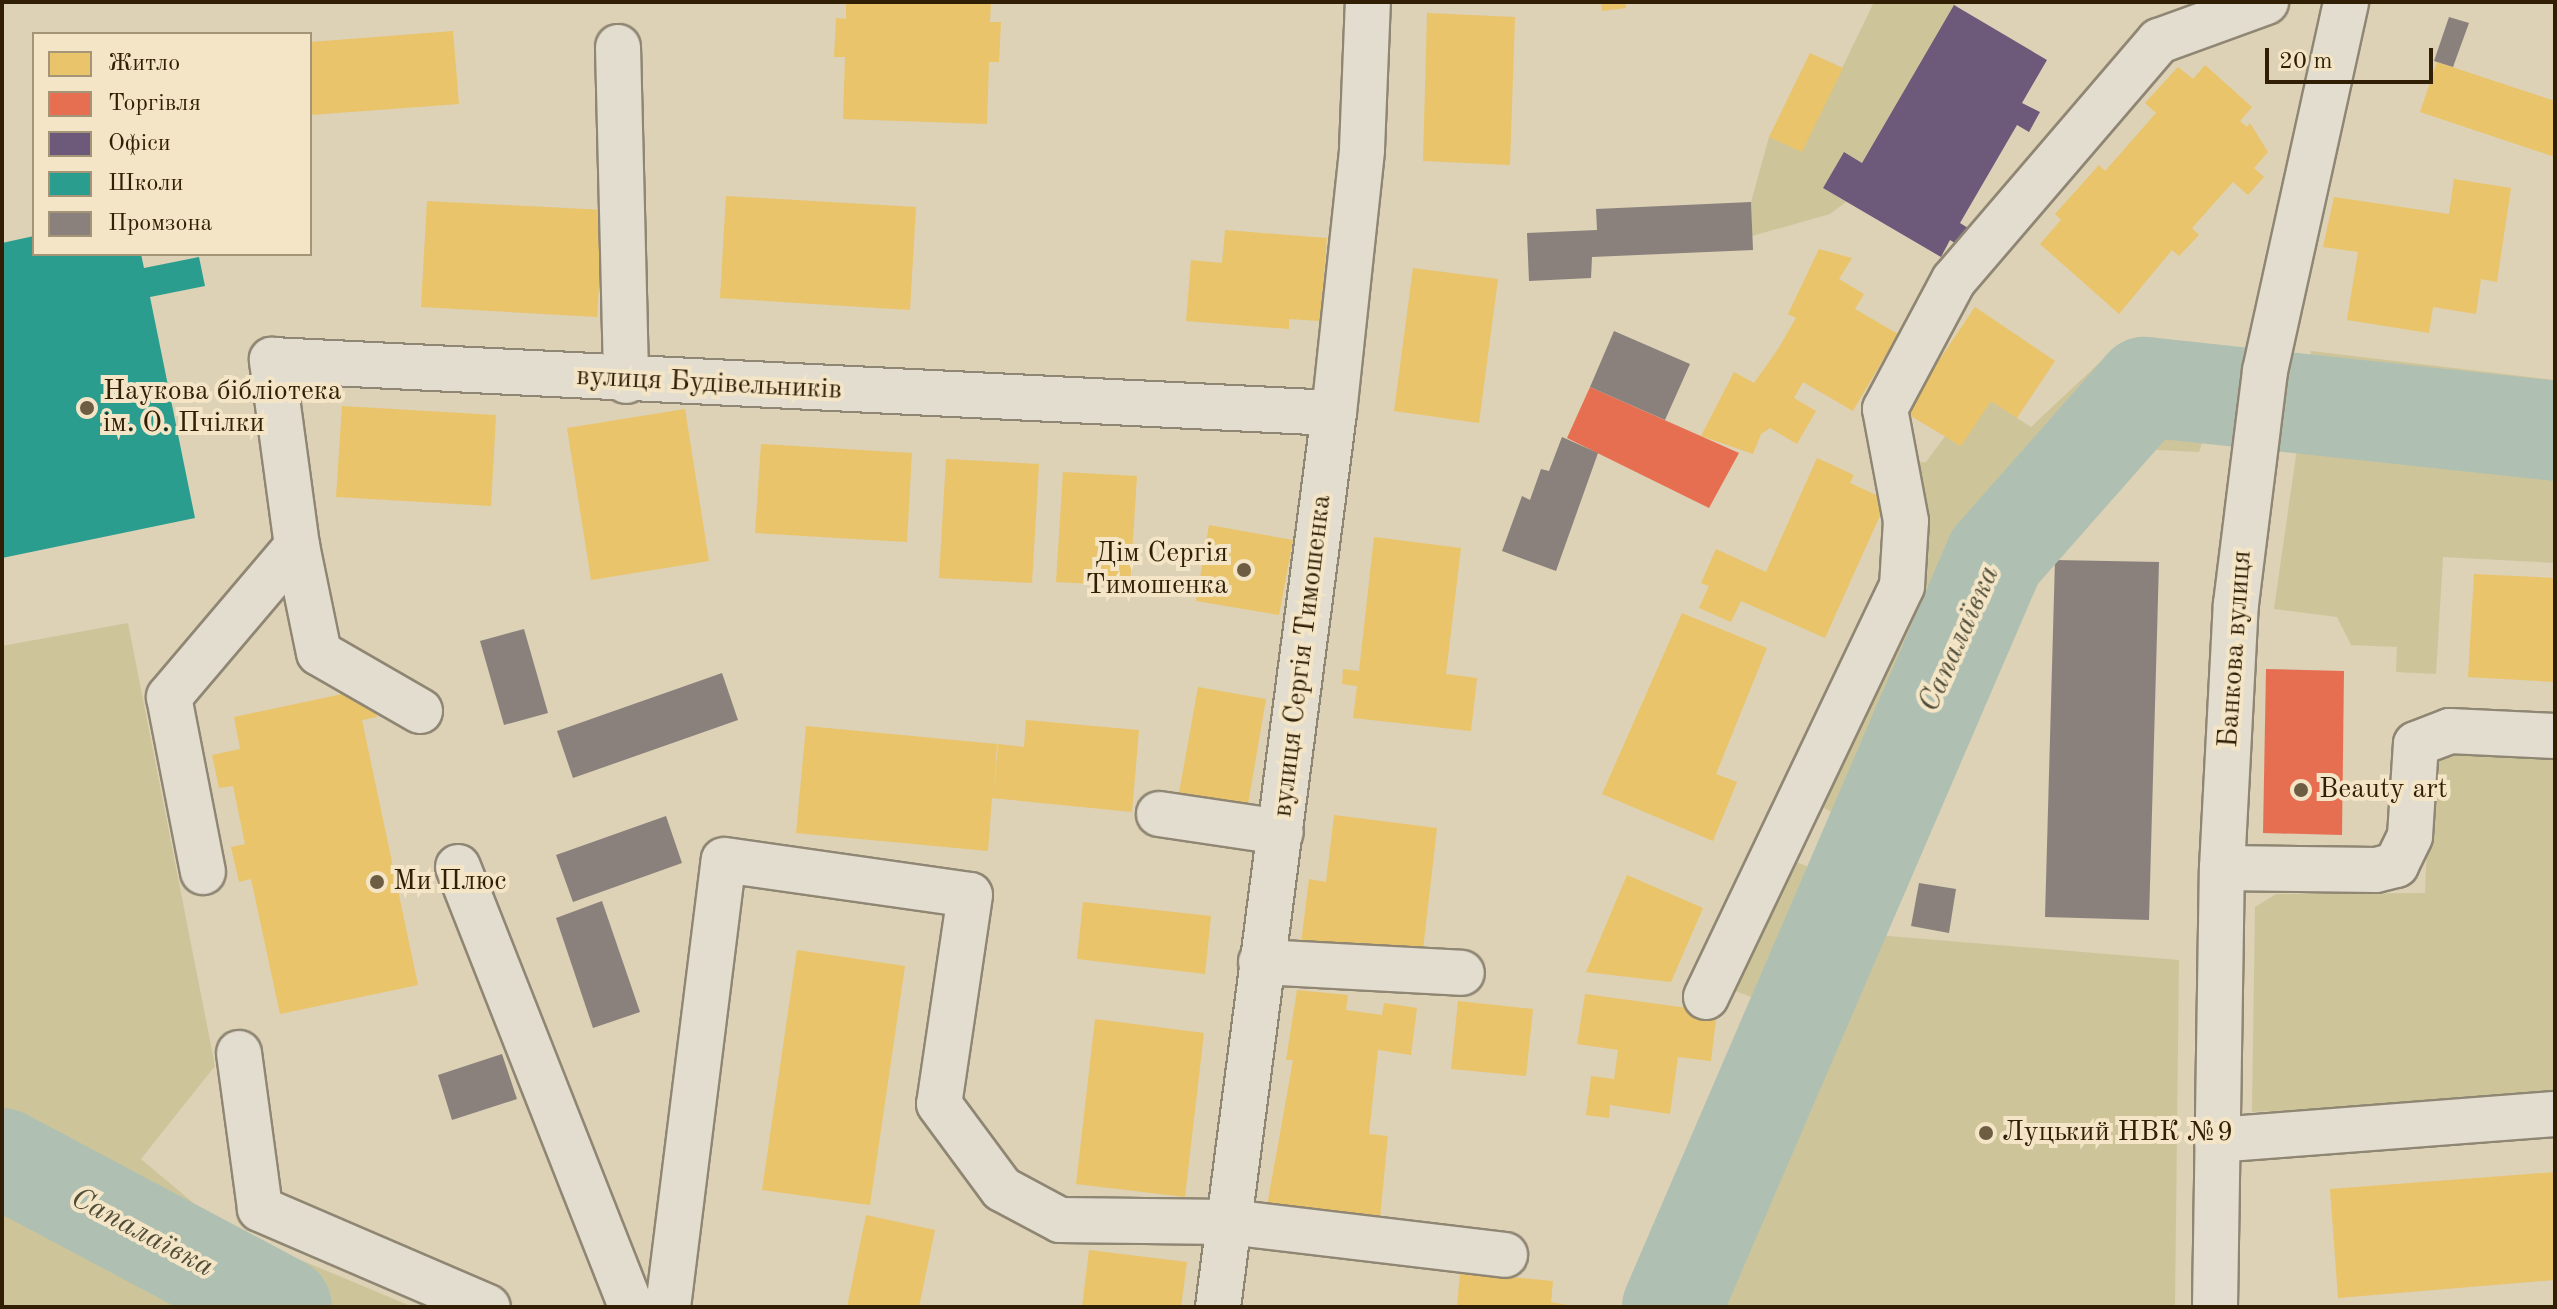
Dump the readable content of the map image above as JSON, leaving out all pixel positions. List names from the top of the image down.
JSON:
{
  "streets": {
    "street": ["вулиця Будівельників", "Банкова вулиця", "вулиця Сергія Тимошенка"]
  },
  "crossings": [
    ["вулиця Будівельників", "вулиця Сергія Тимошенка"]
  ],
  "water": ["Сапалаївка"],
  "places": [
    "Наукова бібліотека ім. О. Пчілки",
    "Дім Сергія Тимошенка",
    "Beauty art",
    "Ми Плюс",
    "Луцький НВК №9"
  ],
  "legend": [
    "Житло",
    "Торгівля",
    "Офіси",
    "Школи",
    "Промзона"
  ],
  "scale_bar": "20 m"
}
